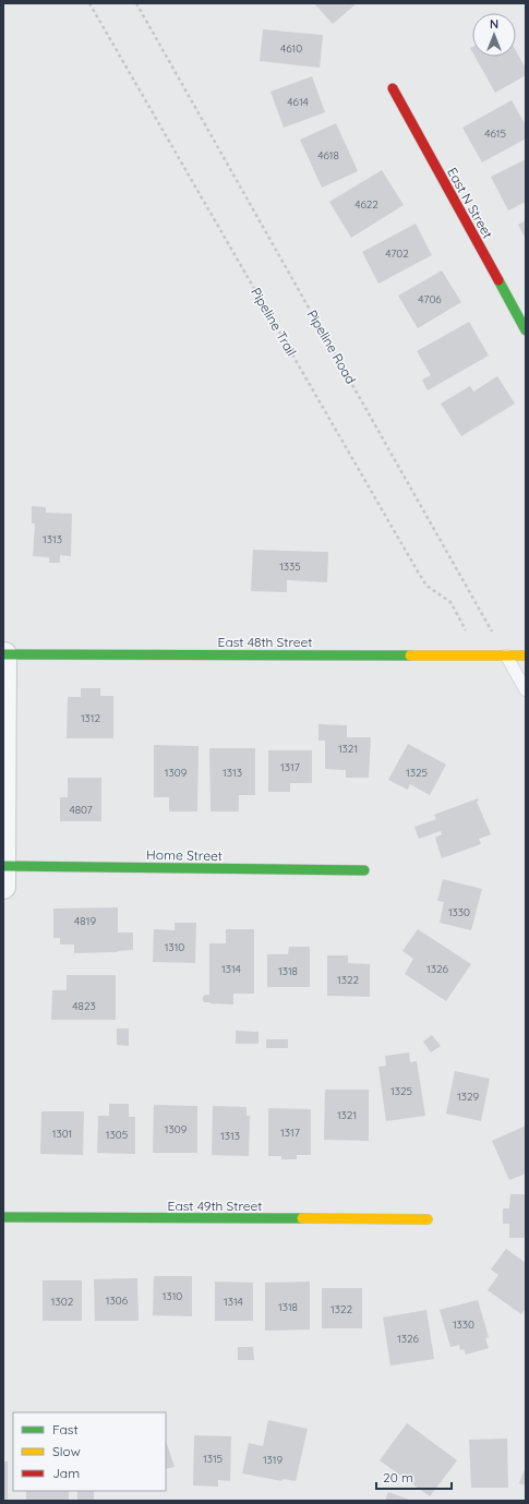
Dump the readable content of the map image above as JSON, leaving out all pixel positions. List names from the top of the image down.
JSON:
{
  "streets": {
    "street": [
      "East N Street",
      "East 48th Street",
      "Home Street",
      "East 49th Street"
    ],
    "path": ["Pipeline Trail", "Pipeline Road"]
  },
  "crossings": [
    ["Pipeline Road", "East 48th Street"]
  ],
  "house_numbers": [
    "4610",
    "4614",
    "4615",
    "4618",
    "4622",
    "4702",
    "4706",
    "1313",
    "1335",
    "1312",
    "1321",
    "1317",
    "1309",
    "1313",
    "1325",
    "4807",
    "1330",
    "4819",
    "1310",
    "1314",
    "1326",
    "1318",
    "1322",
    "4823",
    "1325",
    "1329",
    "1321",
    "1309",
    "1317",
    "1301",
    "1305",
    "1313",
    "1310",
    "1306",
    "1302",
    "1314",
    "1318",
    "1322",
    "1330",
    "1326",
    "1315",
    "1319"
  ],
  "legend": ["Fast", "Slow", "Jam"],
  "scale_bar": "20 m",
  "north": "top"
}
